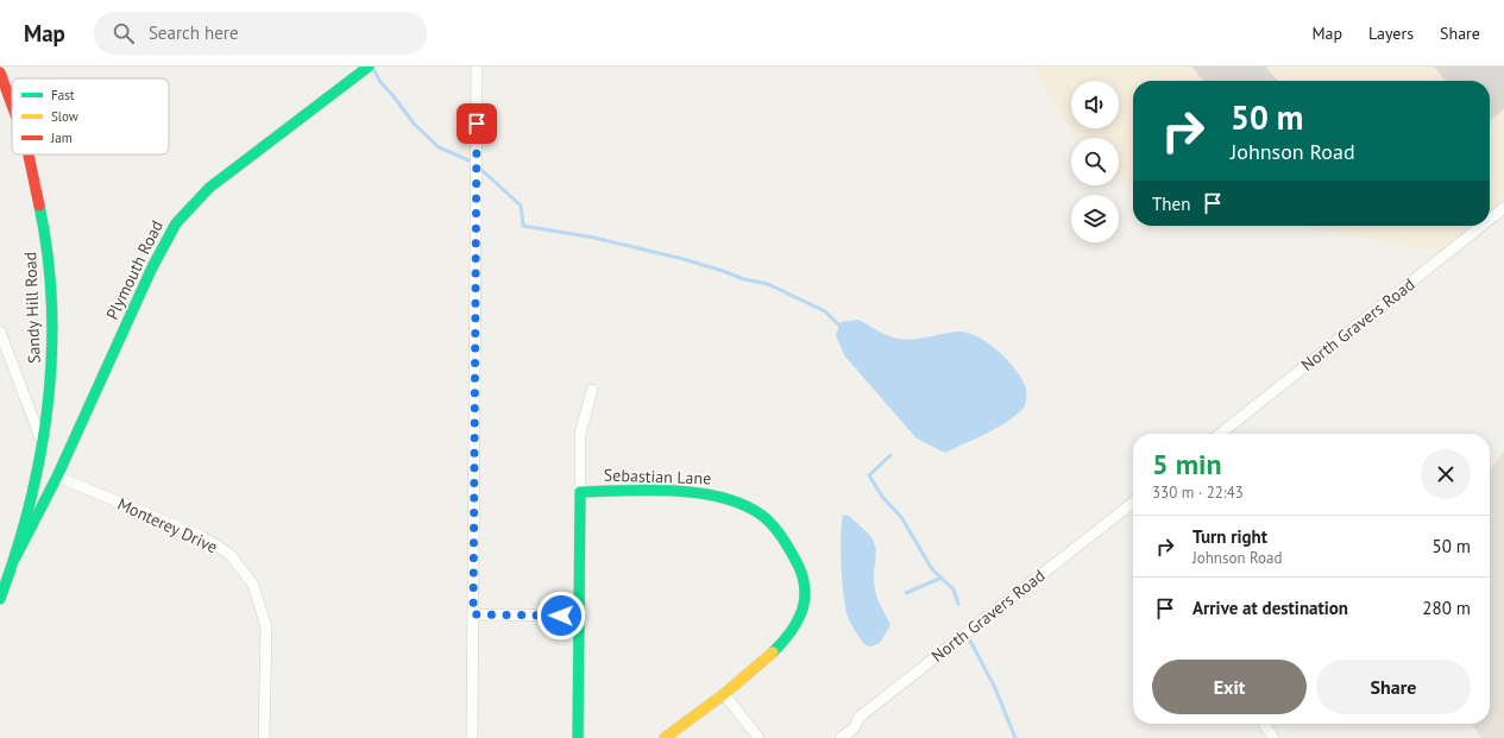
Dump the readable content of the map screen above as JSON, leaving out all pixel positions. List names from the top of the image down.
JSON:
{
  "streets": {
    "main road": ["Plymouth Road", "Sandy Hill Road", "Sebastian Lane"],
    "street": ["North Gravers Road", "Monterey Drive"]
  },
  "crossings": [
    ["Plymouth Road", "Sandy Hill Road"],
    ["Plymouth Road", "Monterey Drive"]
  ],
  "legend": ["Fast", "Slow", "Jam"],
  "page": {
    "header": "Map",
    "search": "Search here",
    "nav": ["Map", "Layers", "Share"],
    "turn": ["50 m", "Johnson Road"],
    "then": "Then",
    "heading": ["5 min", "330 m · 22:43"],
    "list": [
      {
        "name": "Turn right",
        "note": "Johnson Road",
        "value": "50 m"
      },
      {
        "name": "Arrive at destination",
        "value": "280 m"
      }
    ],
    "buttons": ["Exit", "Share"]
  }
}
